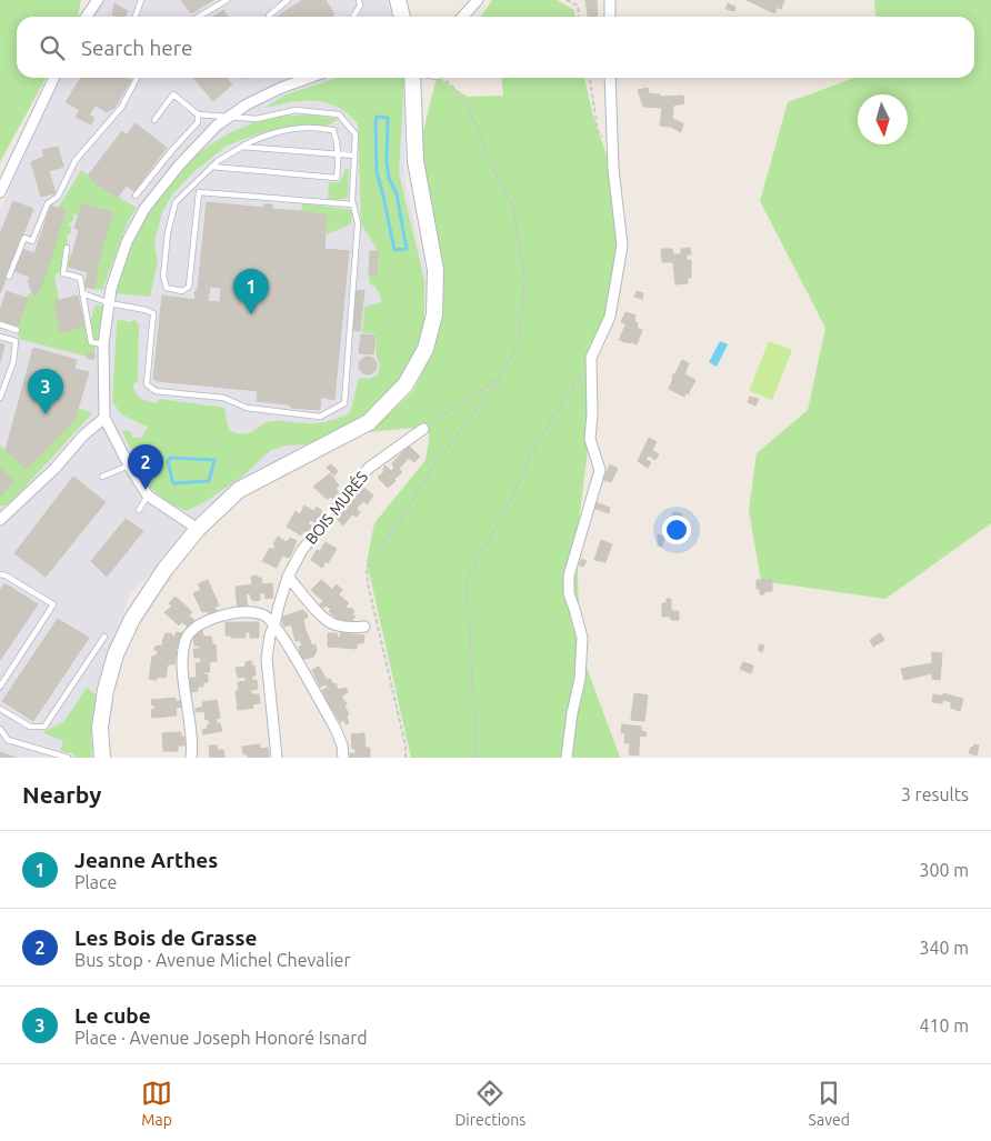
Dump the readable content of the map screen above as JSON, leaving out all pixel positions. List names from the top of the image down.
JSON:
{
  "streets": {
    "street": ["BOIS MURÉS"]
  },
  "north": "bottom",
  "page": {
    "search": "Search here",
    "pins": ["1", "3", "2"],
    "heading": ["Nearby", "3 results"],
    "list": [
      {
        "mark": "1",
        "name": "Jeanne Arthes",
        "note": "Place",
        "value": "300 m"
      },
      {
        "mark": "2",
        "name": "Les Bois de Grasse",
        "note": "Bus stop · Avenue Michel Chevalier",
        "value": "340 m"
      },
      {
        "mark": "3",
        "name": "Le cube",
        "note": "Place · Avenue Joseph Honoré Isnard",
        "value": "410 m"
      }
    ],
    "nav": ["Map", "Directions", "Saved"]
  }
}
